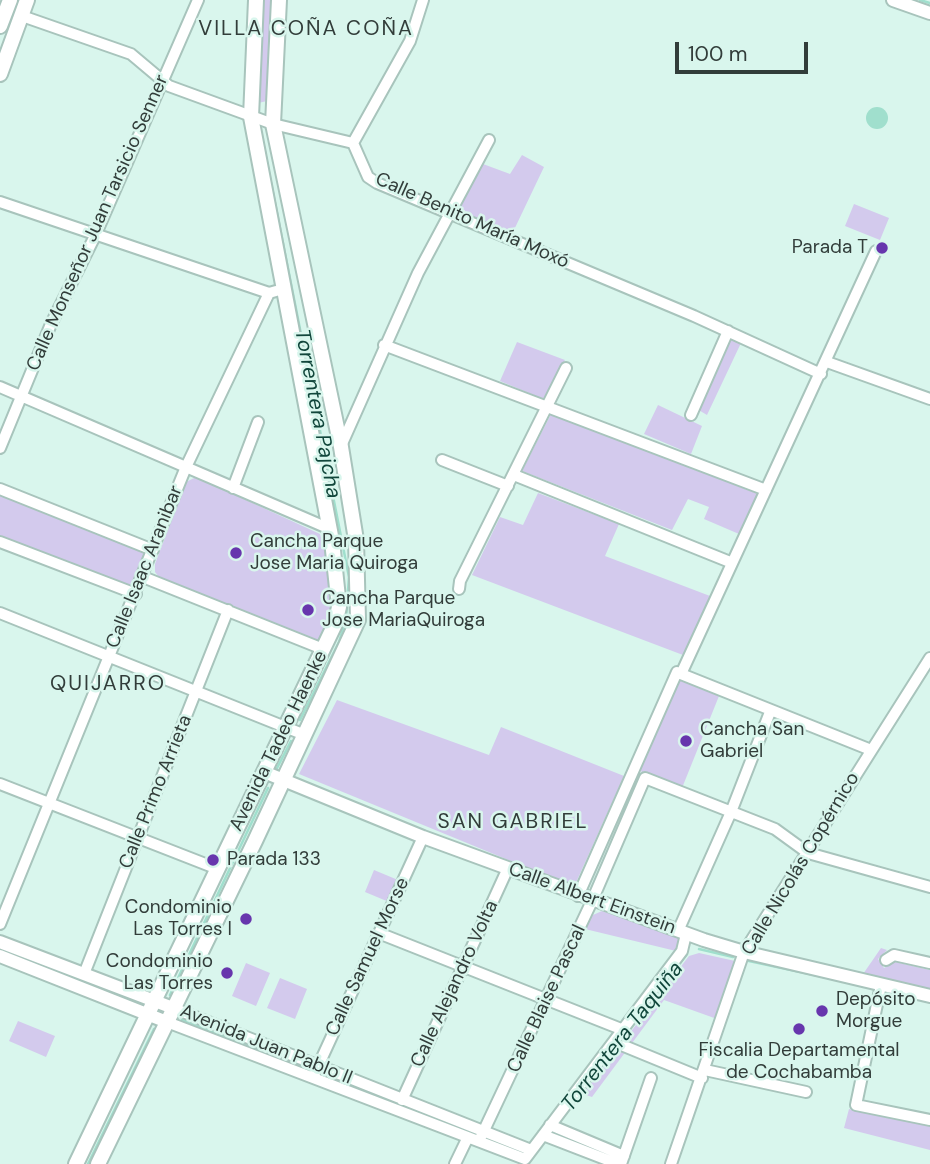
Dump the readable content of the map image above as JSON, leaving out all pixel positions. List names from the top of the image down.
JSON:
{
  "streets": {
    "main road": ["Avenida Tadeo Haenke"],
    "street": [
      "Calle Benito María Moxó",
      "Calle Monseñor Juan Tarsicio Senner",
      "Calle Isaac Aranibar",
      "Calle Primo Arrieta",
      "Calle Nicolás Copérnico",
      "Calle Albert Einstein",
      "Calle Samuel Morse",
      "Calle Alejandro Volta",
      "Calle Blaise Pascal",
      "Avenida Juan Pablo II"
    ]
  },
  "crossings": [
    ["Calle Benito María Moxó", "Calle Blaise Pascal"],
    ["Calle Isaac Aranibar", "Avenida Tadeo Haenke"],
    ["Avenida Tadeo Haenke", "Calle Albert Einstein"],
    ["Avenida Tadeo Haenke", "Avenida Juan Pablo II"],
    ["Calle Primo Arrieta", "Avenida Juan Pablo II"],
    ["Calle Nicolás Copérnico", "Calle Albert Einstein"],
    ["Calle Albert Einstein", "Calle Samuel Morse"],
    ["Calle Albert Einstein", "Calle Alejandro Volta"],
    ["Calle Albert Einstein", "Calle Blaise Pascal"],
    ["Calle Samuel Morse", "Avenida Juan Pablo II"],
    ["Calle Alejandro Volta", "Avenida Juan Pablo II"],
    ["Calle Blaise Pascal", "Avenida Juan Pablo II"]
  ],
  "districts": ["VILLA COÑA COÑA", "QUIJARRO", "SAN GABRIEL"],
  "water": ["Torrentera Pajcha", "Torrentera Taquiña"],
  "places": [
    "Parada T",
    "Cancha Parque Jose Maria Quiroga",
    "Cancha Parque Jose MariaQuiroga",
    "Cancha San Gabriel",
    "Parada 133",
    "Condominio Las Torres I",
    "Condominio Las Torres",
    "Depósito Morgue",
    "Fiscalia Departamental de Cochabamba"
  ],
  "scale_bar": "100 m"
}
